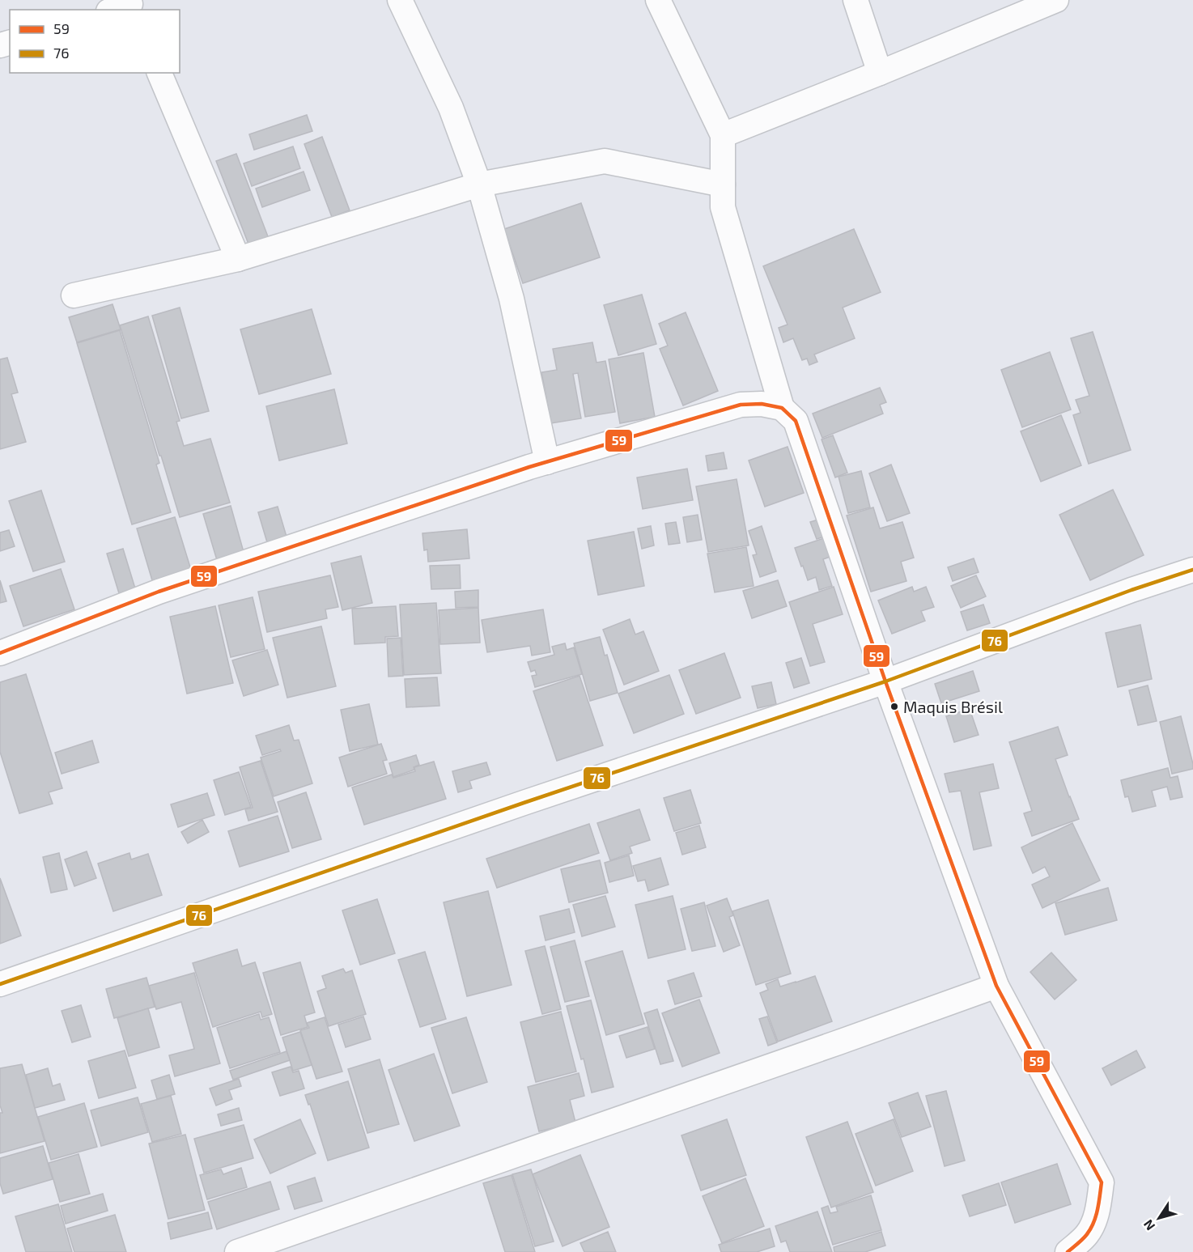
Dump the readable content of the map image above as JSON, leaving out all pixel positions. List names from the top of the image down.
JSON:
{
  "places": ["Maquis Brésil"],
  "lines": ["transit line 59", "transit line 76"],
  "legend": ["59", "76"],
  "north": "bottom left"
}
